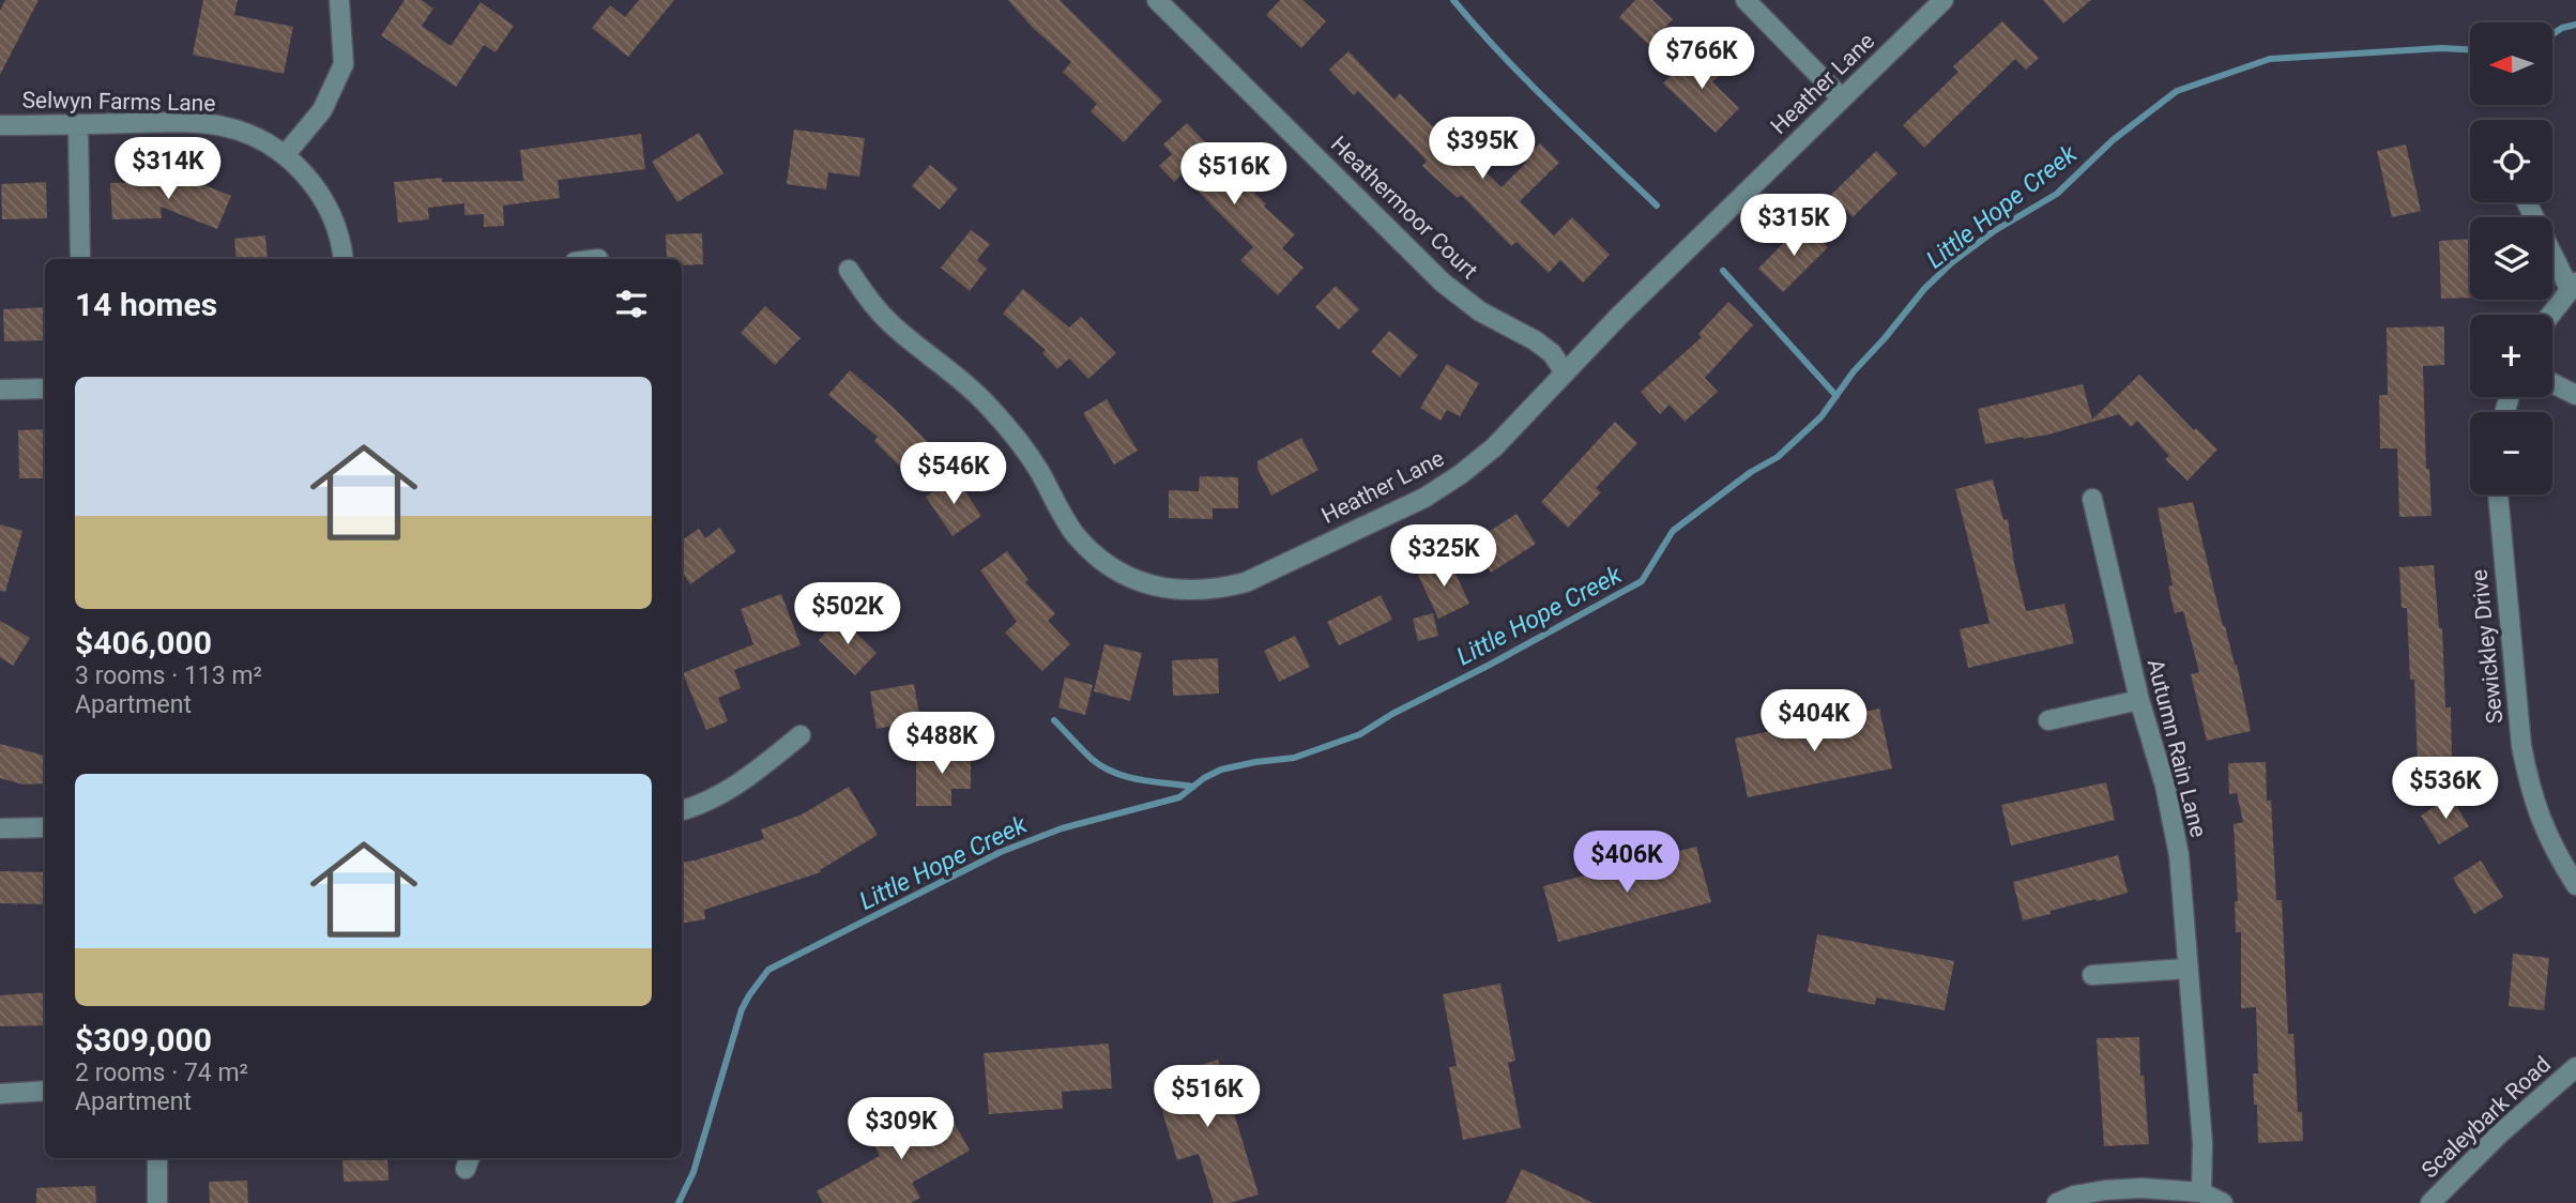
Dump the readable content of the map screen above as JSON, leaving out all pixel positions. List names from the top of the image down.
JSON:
{
  "streets": {
    "street": [
      "Heather Lane",
      "Selwyn Farms Lane",
      "Heathermoor Court",
      "Sewickley Drive",
      "Autumn Rain Lane",
      "Scaleybark Road"
    ]
  },
  "crossings": [
    ["Heather Lane", "Heathermoor Court"]
  ],
  "water": ["Little Hope Creek"],
  "north": "left",
  "page": {
    "map_buttons": ["+", "−"],
    "price": [
      "$766K",
      "$395K",
      "$314K",
      "$516K",
      "$315K",
      "$546K",
      "$325K",
      "$502K",
      "$404K",
      "$488K",
      "$536K",
      "$406K",
      "$516K",
      "$309K"
    ],
    "heading": "14 homes",
    "list": [
      {
        "name": "$406,000",
        "note": "3 rooms · 113 m² · Apartment"
      },
      {
        "name": "$309,000",
        "note": "2 rooms · 74 m² · Apartment"
      }
    ]
  }
}
